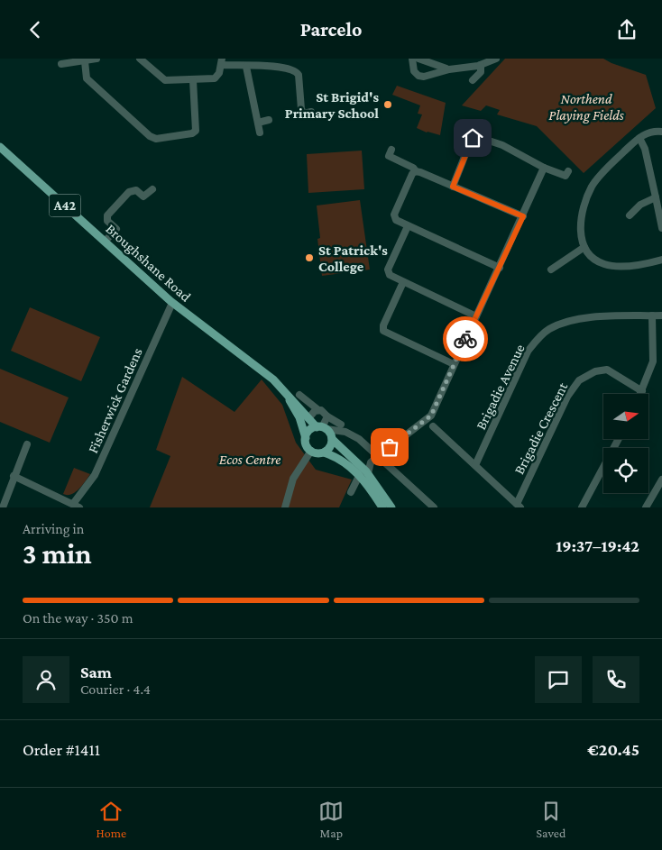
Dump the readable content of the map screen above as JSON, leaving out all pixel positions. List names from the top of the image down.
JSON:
{
  "streets": {
    "main road": ["A42", "Broughshane Road"],
    "street": ["Brigadie Avenue", "Fisherwick Gardens", "Brigadie Crescent"]
  },
  "crossings": [
    ["A42", "Broughshane Road"],
    ["Broughshane Road", "Fisherwick Gardens"]
  ],
  "parks": ["Northend Playing Fields", "Ecos Centre"],
  "places": ["St Brigid's Primary School", "St Patrick's College"],
  "north": "right",
  "page": {
    "header": "Parcelo",
    "heading": ["3 min", "Arriving in", "19:37–19:42"],
    "panel": [
      "Sam",
      "Courier · 4.4",
      "Order #1411",
      "€20.45"
    ],
    "bar": "On the way · 350 m",
    "tabs": ["Home", "Map", "Saved"]
  }
}
